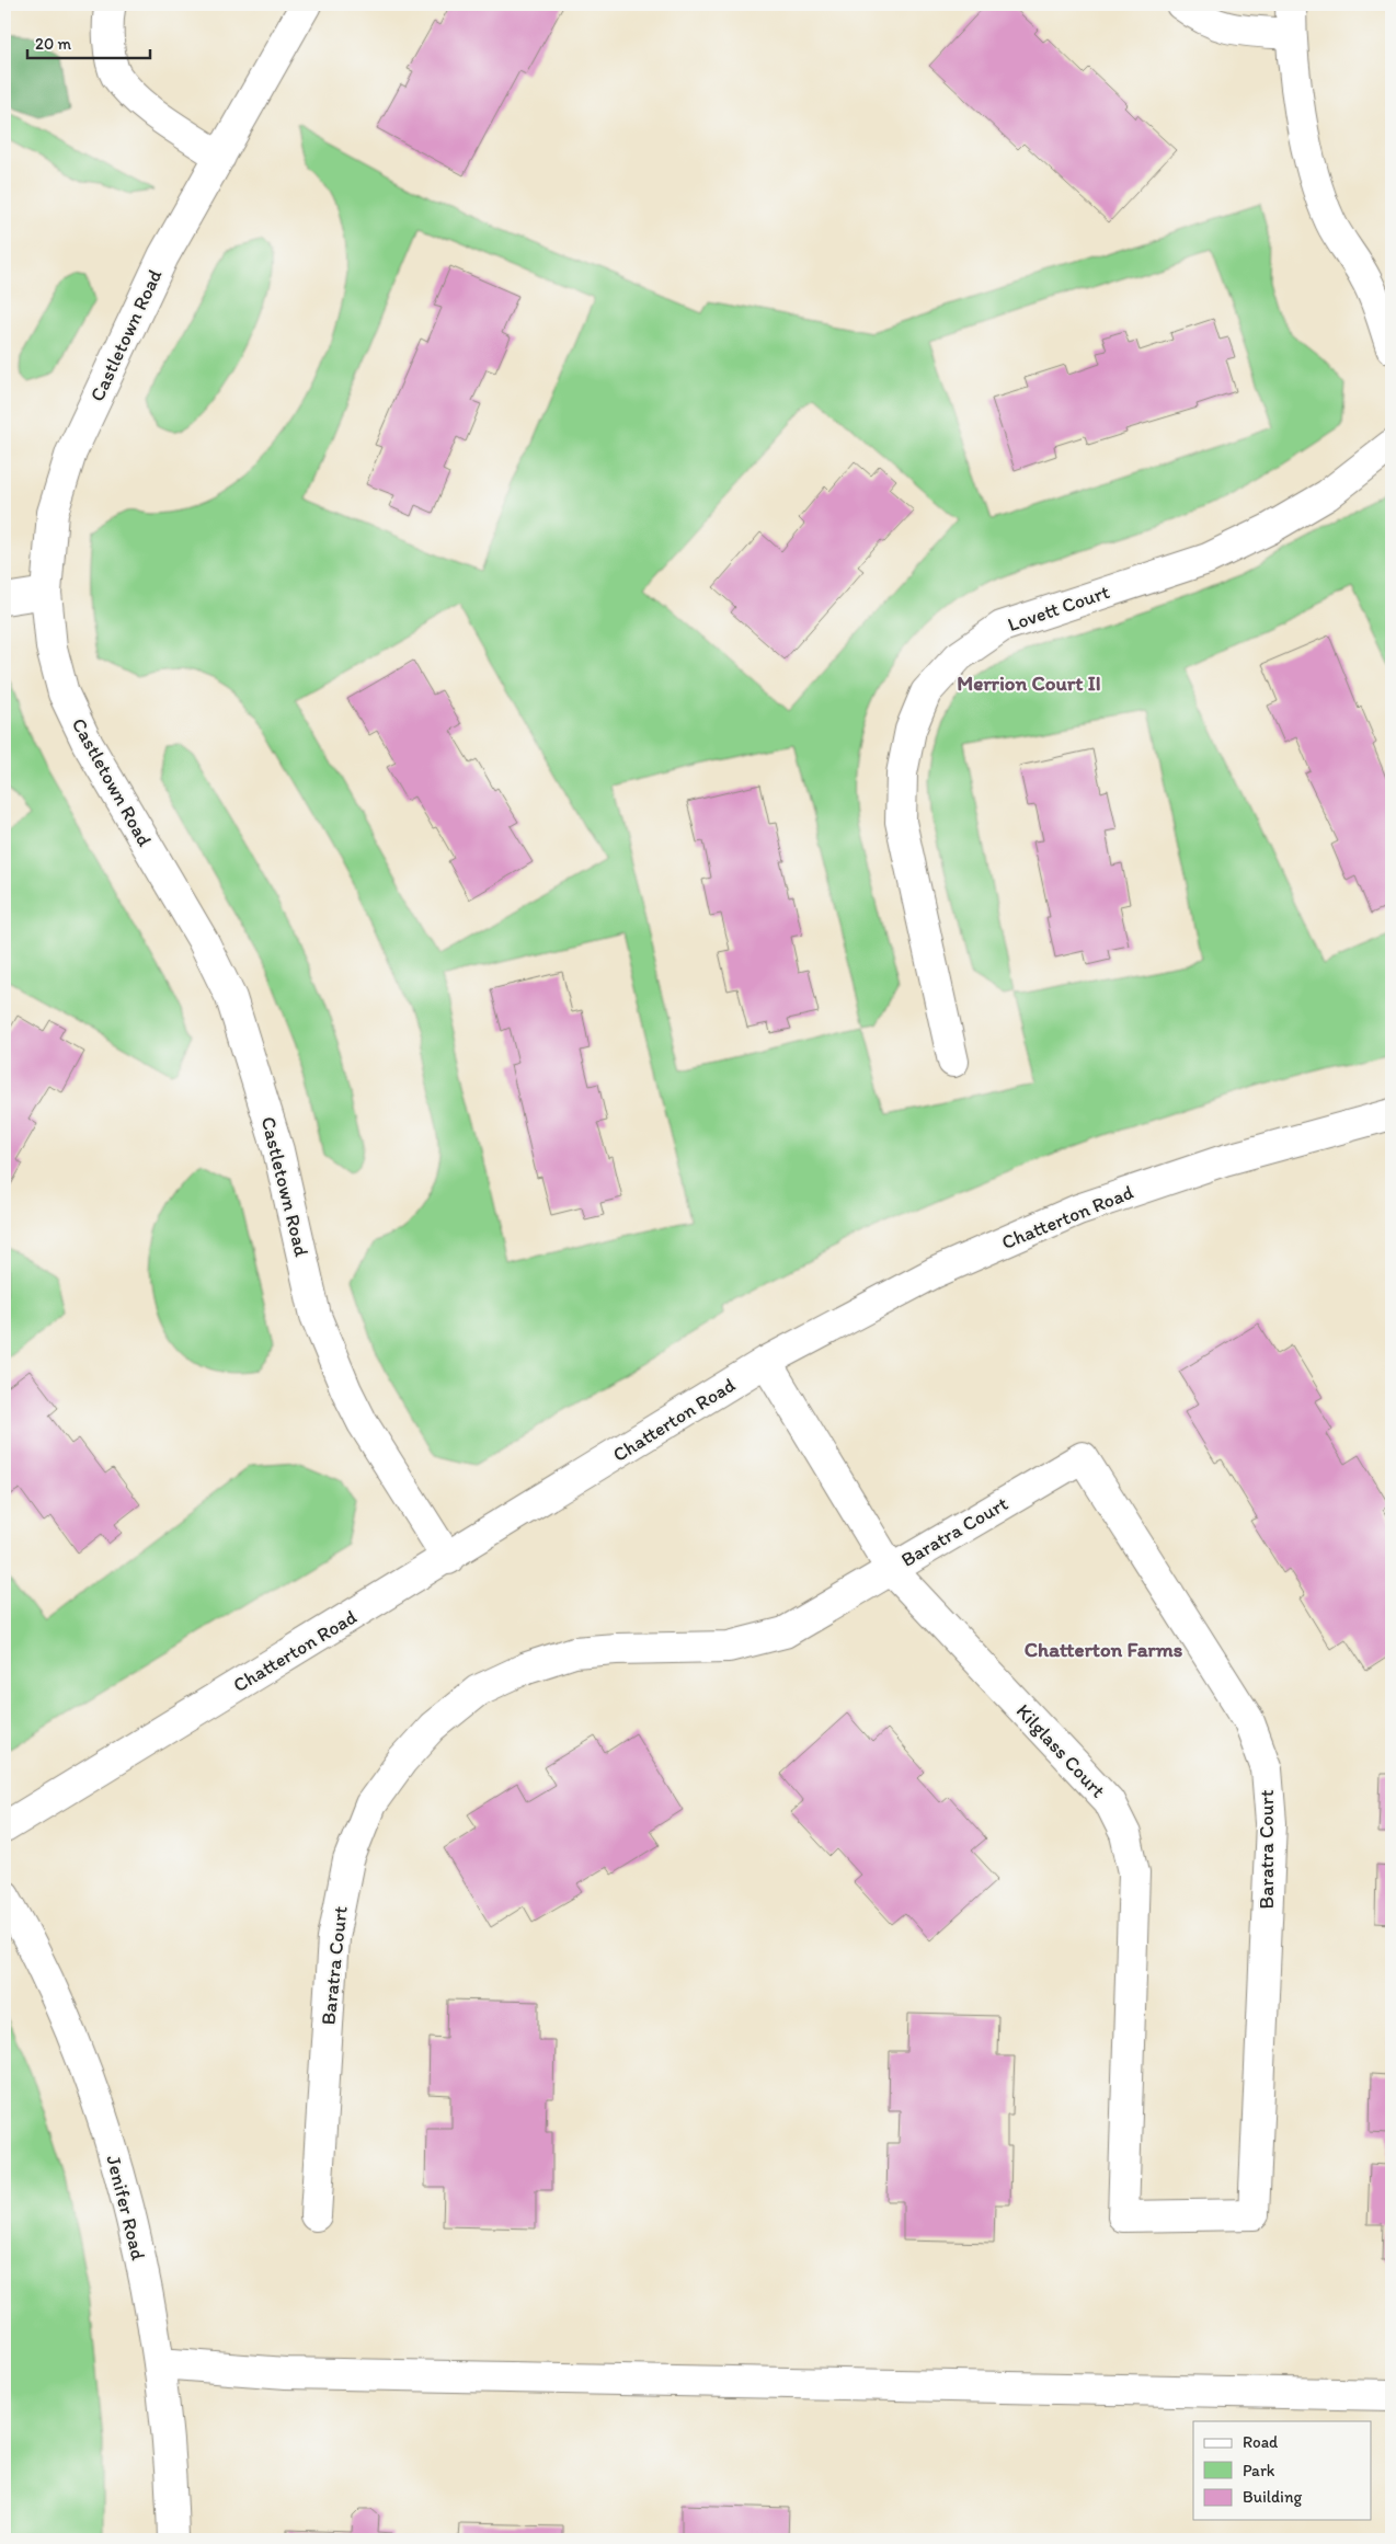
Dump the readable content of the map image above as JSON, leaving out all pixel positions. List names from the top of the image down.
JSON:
{
  "streets": {
    "street": [
      "Castletown Road",
      "Lovett Court",
      "Chatterton Road",
      "Baratra Court",
      "Kilglass Court",
      "Jenifer Road"
    ]
  },
  "crossings": [
    ["Castletown Road", "Chatterton Road"],
    ["Chatterton Road", "Kilglass Court"],
    ["Baratra Court", "Kilglass Court"]
  ],
  "districts": ["Merrion Court II", "Chatterton Farms"],
  "legend": ["Road", "Park", "Building"],
  "scale_bar": "20 m"
}
